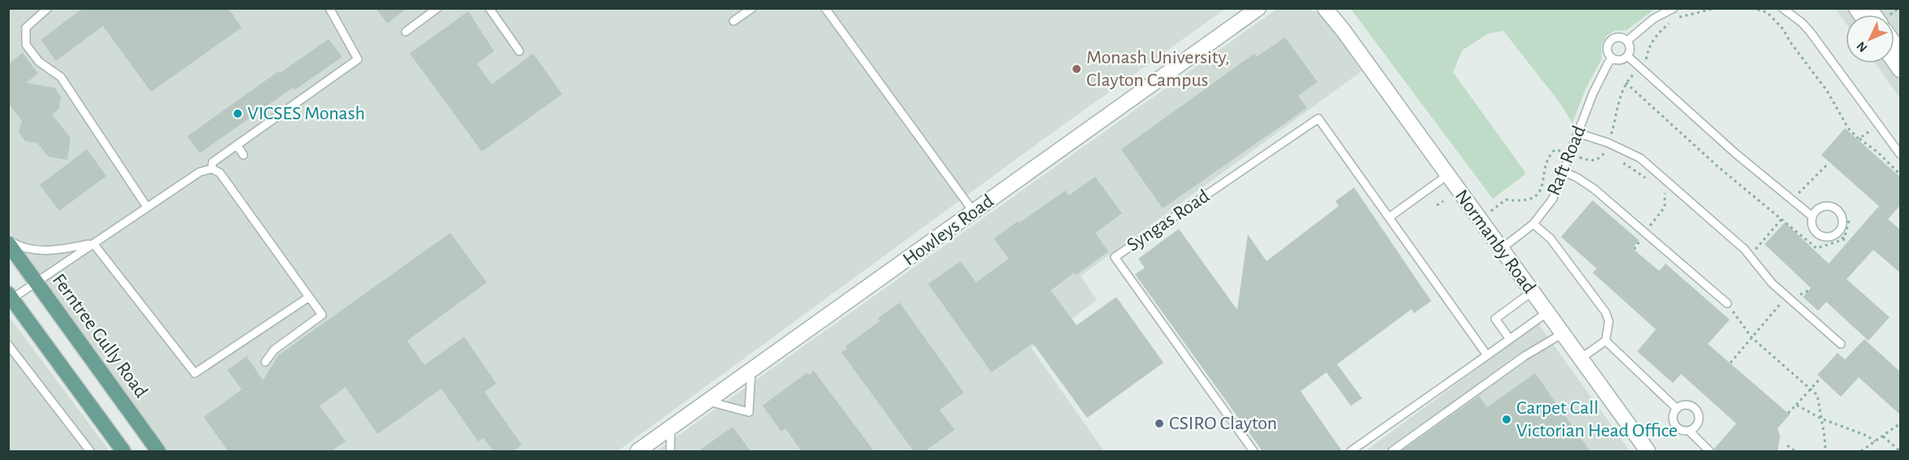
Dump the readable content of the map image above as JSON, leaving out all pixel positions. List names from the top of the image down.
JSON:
{
  "streets": {
    "main road": ["Ferntree Gully Road"],
    "street": ["Howleys Road", "Normanby Road"],
    "lane": ["Raft Road", "Syngas Road"]
  },
  "crossings": [
    ["Raft Road", "Normanby Road"]
  ],
  "places": [
    "Monash University, Clayton Campus",
    "VICSES Monash",
    "Carpet Call Victorian Head Office",
    "CSIRO Clayton"
  ],
  "north": "bottom left"
}
